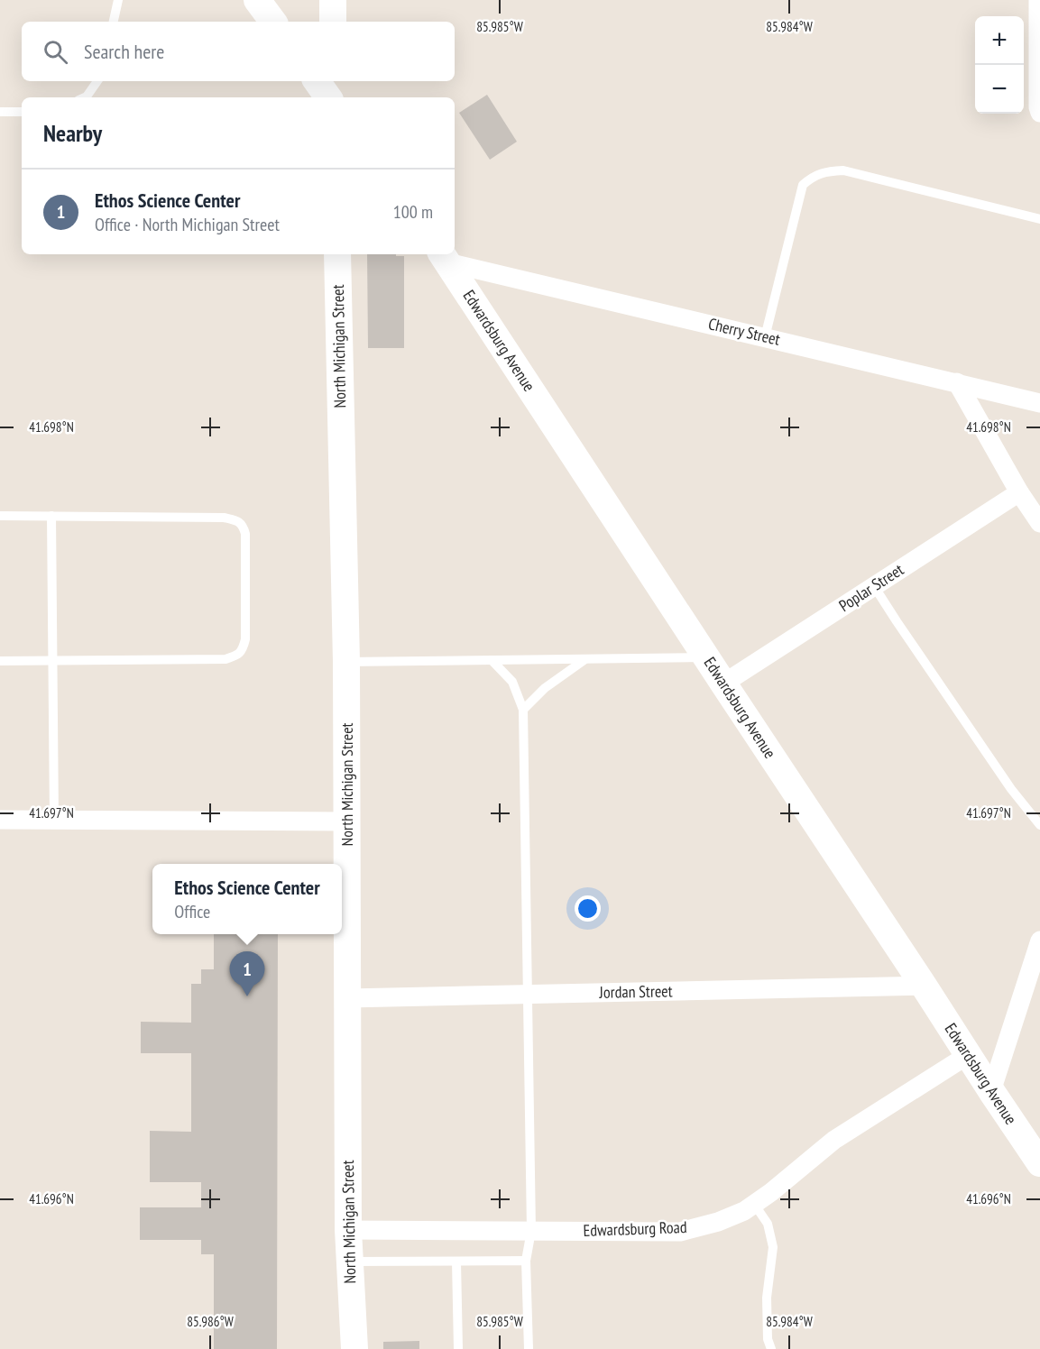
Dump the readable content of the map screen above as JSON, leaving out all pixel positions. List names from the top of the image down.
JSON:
{
  "streets": {
    "street": [
      "Cherry Street",
      "Edwardsburg Avenue",
      "North Michigan Street",
      "Poplar Street",
      "Jordan Street",
      "Edwardsburg Road"
    ]
  },
  "crossings": [
    ["Cherry Street", "Edwardsburg Avenue"],
    ["Edwardsburg Avenue", "Poplar Street"],
    ["Edwardsburg Avenue", "Jordan Street"],
    ["Edwardsburg Avenue", "Edwardsburg Road"],
    ["North Michigan Street", "Jordan Street"],
    ["North Michigan Street", "Edwardsburg Road"]
  ],
  "page": {
    "map_buttons": ["+", "−"],
    "search": "Search here",
    "heading": "Nearby",
    "list": [
      {
        "mark": "1",
        "name": "Ethos Science Center",
        "note": "Office · North Michigan Street",
        "value": "100 m"
      }
    ],
    "popup": ["Ethos Science Center", "Office"],
    "pins": "1"
  },
  "coordinates": [
    "85.985°W",
    "85.984°W",
    "41.698°N",
    "41.697°N",
    "41.696°N",
    "85.986°W"
  ]
}
